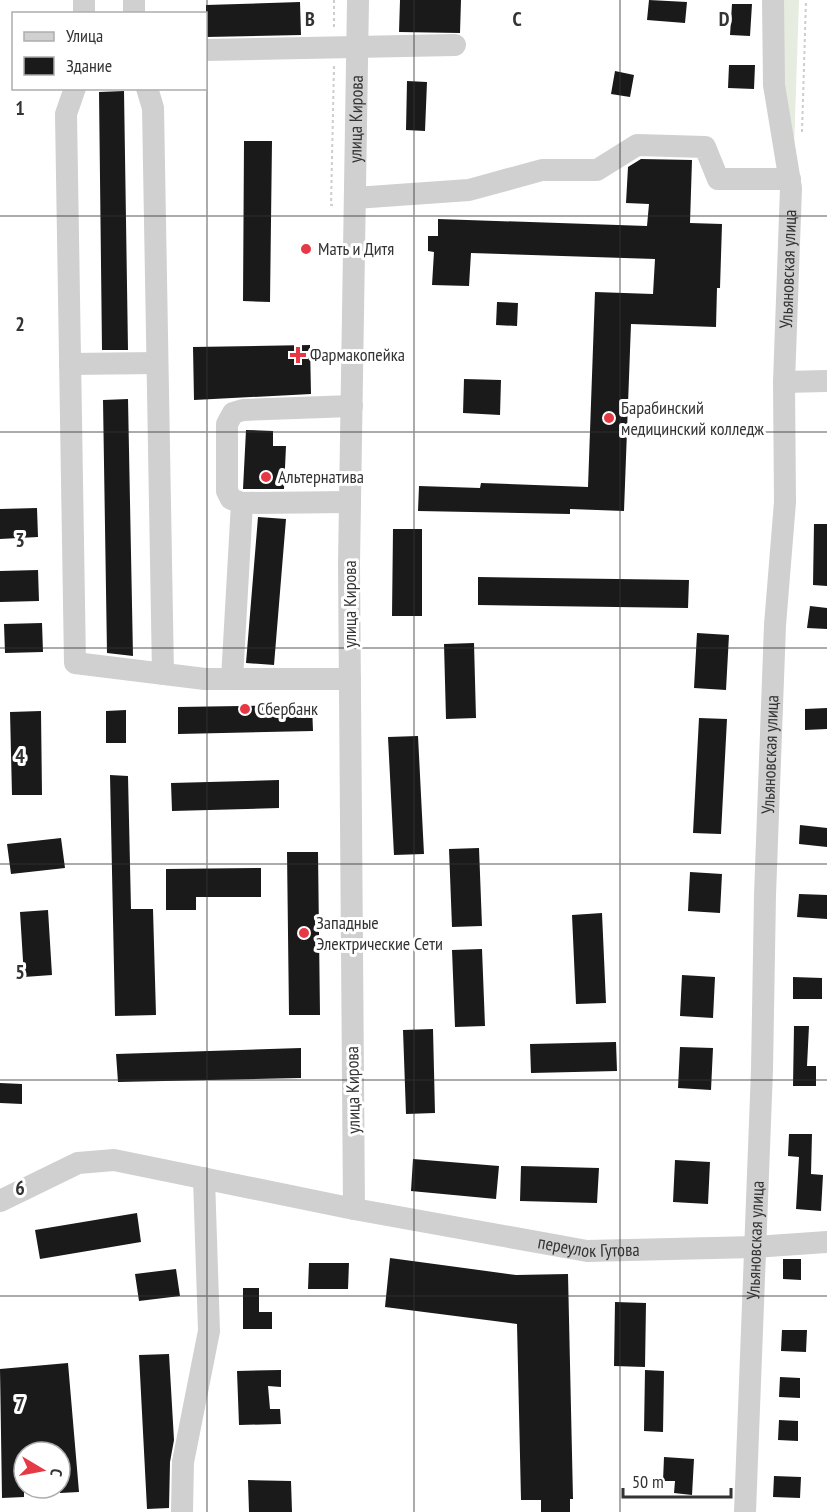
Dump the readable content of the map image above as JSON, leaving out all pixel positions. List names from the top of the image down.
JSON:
{
  "streets": {
    "street": ["улица Кирова", "Ульяновская улица", "переулок Гутова"]
  },
  "crossings": [
    ["улица Кирова", "переулок Гутова"],
    ["Ульяновская улица", "переулок Гутова"]
  ],
  "places": {
    "other": [
      "Мать и Дитя",
      "Барабинский медицинский колледж",
      "Альтернатива",
      "Сбербанк",
      "Западные Электрические Сети"
    ],
    "health": ["Фармакопейка"]
  },
  "legend": ["Улица", "Здание"],
  "scale_bar": "50 m",
  "north": "right",
  "grid": {
    "columns": ["B", "C", "D"],
    "rows": [
      "1",
      "2",
      "3",
      "4",
      "5",
      "6",
      "7"
    ]
  }
}
